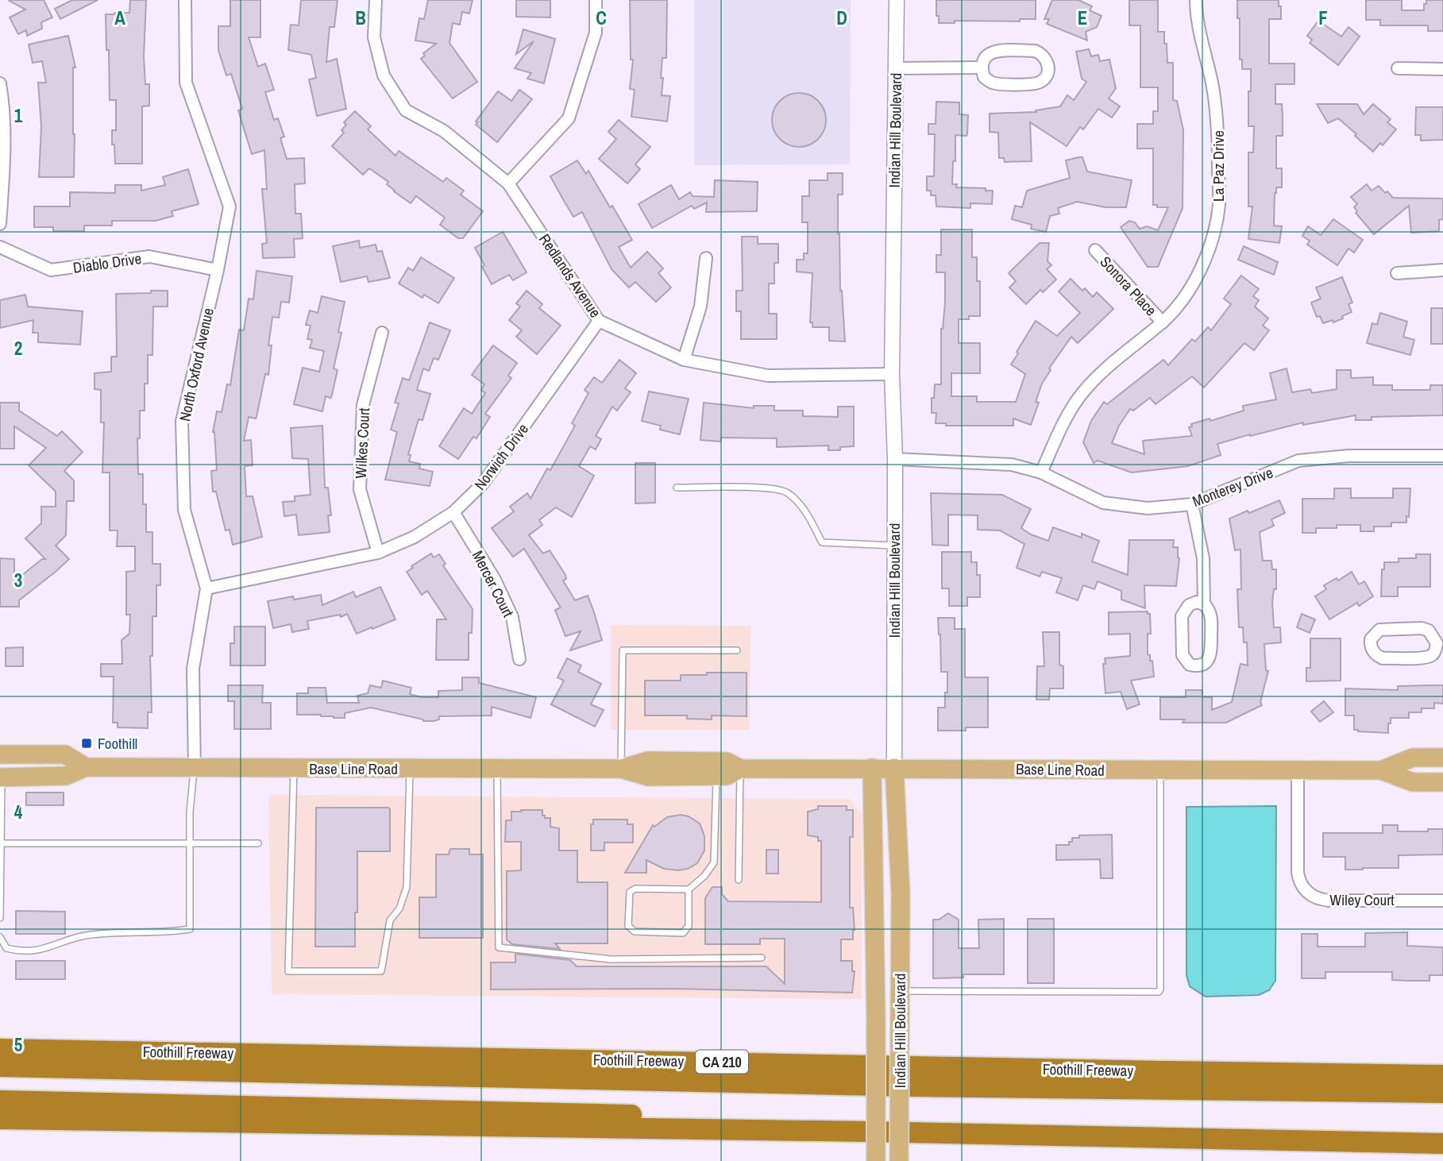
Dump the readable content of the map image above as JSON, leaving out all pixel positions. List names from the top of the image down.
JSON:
{
  "streets": {
    "highway": ["Foothill Freeway", "CA 210"],
    "main road": ["Indian Hill Boulevard", "Base Line Road"],
    "street": [
      "La Paz Drive",
      "Diablo Drive",
      "Redlands Avenue",
      "Sonora Place",
      "North Oxford Avenue",
      "Wilkes Court",
      "Norwich Drive",
      "Monterey Drive",
      "Mercer Court",
      "Wiley Court"
    ]
  },
  "crossings": [
    ["Indian Hill Boulevard", "Redlands Avenue"],
    ["Indian Hill Boulevard", "Monterey Drive"],
    ["Indian Hill Boulevard", "Base Line Road"],
    ["La Paz Drive", "Sonora Place"],
    ["La Paz Drive", "Monterey Drive"],
    ["Diablo Drive", "North Oxford Avenue"],
    ["Redlands Avenue", "Norwich Drive"],
    ["North Oxford Avenue", "Norwich Drive"],
    ["North Oxford Avenue", "Base Line Road"],
    ["Wilkes Court", "Norwich Drive"],
    ["Norwich Drive", "Mercer Court"],
    ["Base Line Road", "Wiley Court"]
  ],
  "places": {
    "transit": ["Foothill"]
  },
  "grid": {
    "columns": [
      "A",
      "B",
      "C",
      "D",
      "E",
      "F"
    ],
    "rows": [
      "1",
      "2",
      "3",
      "4",
      "5"
    ]
  }
}
